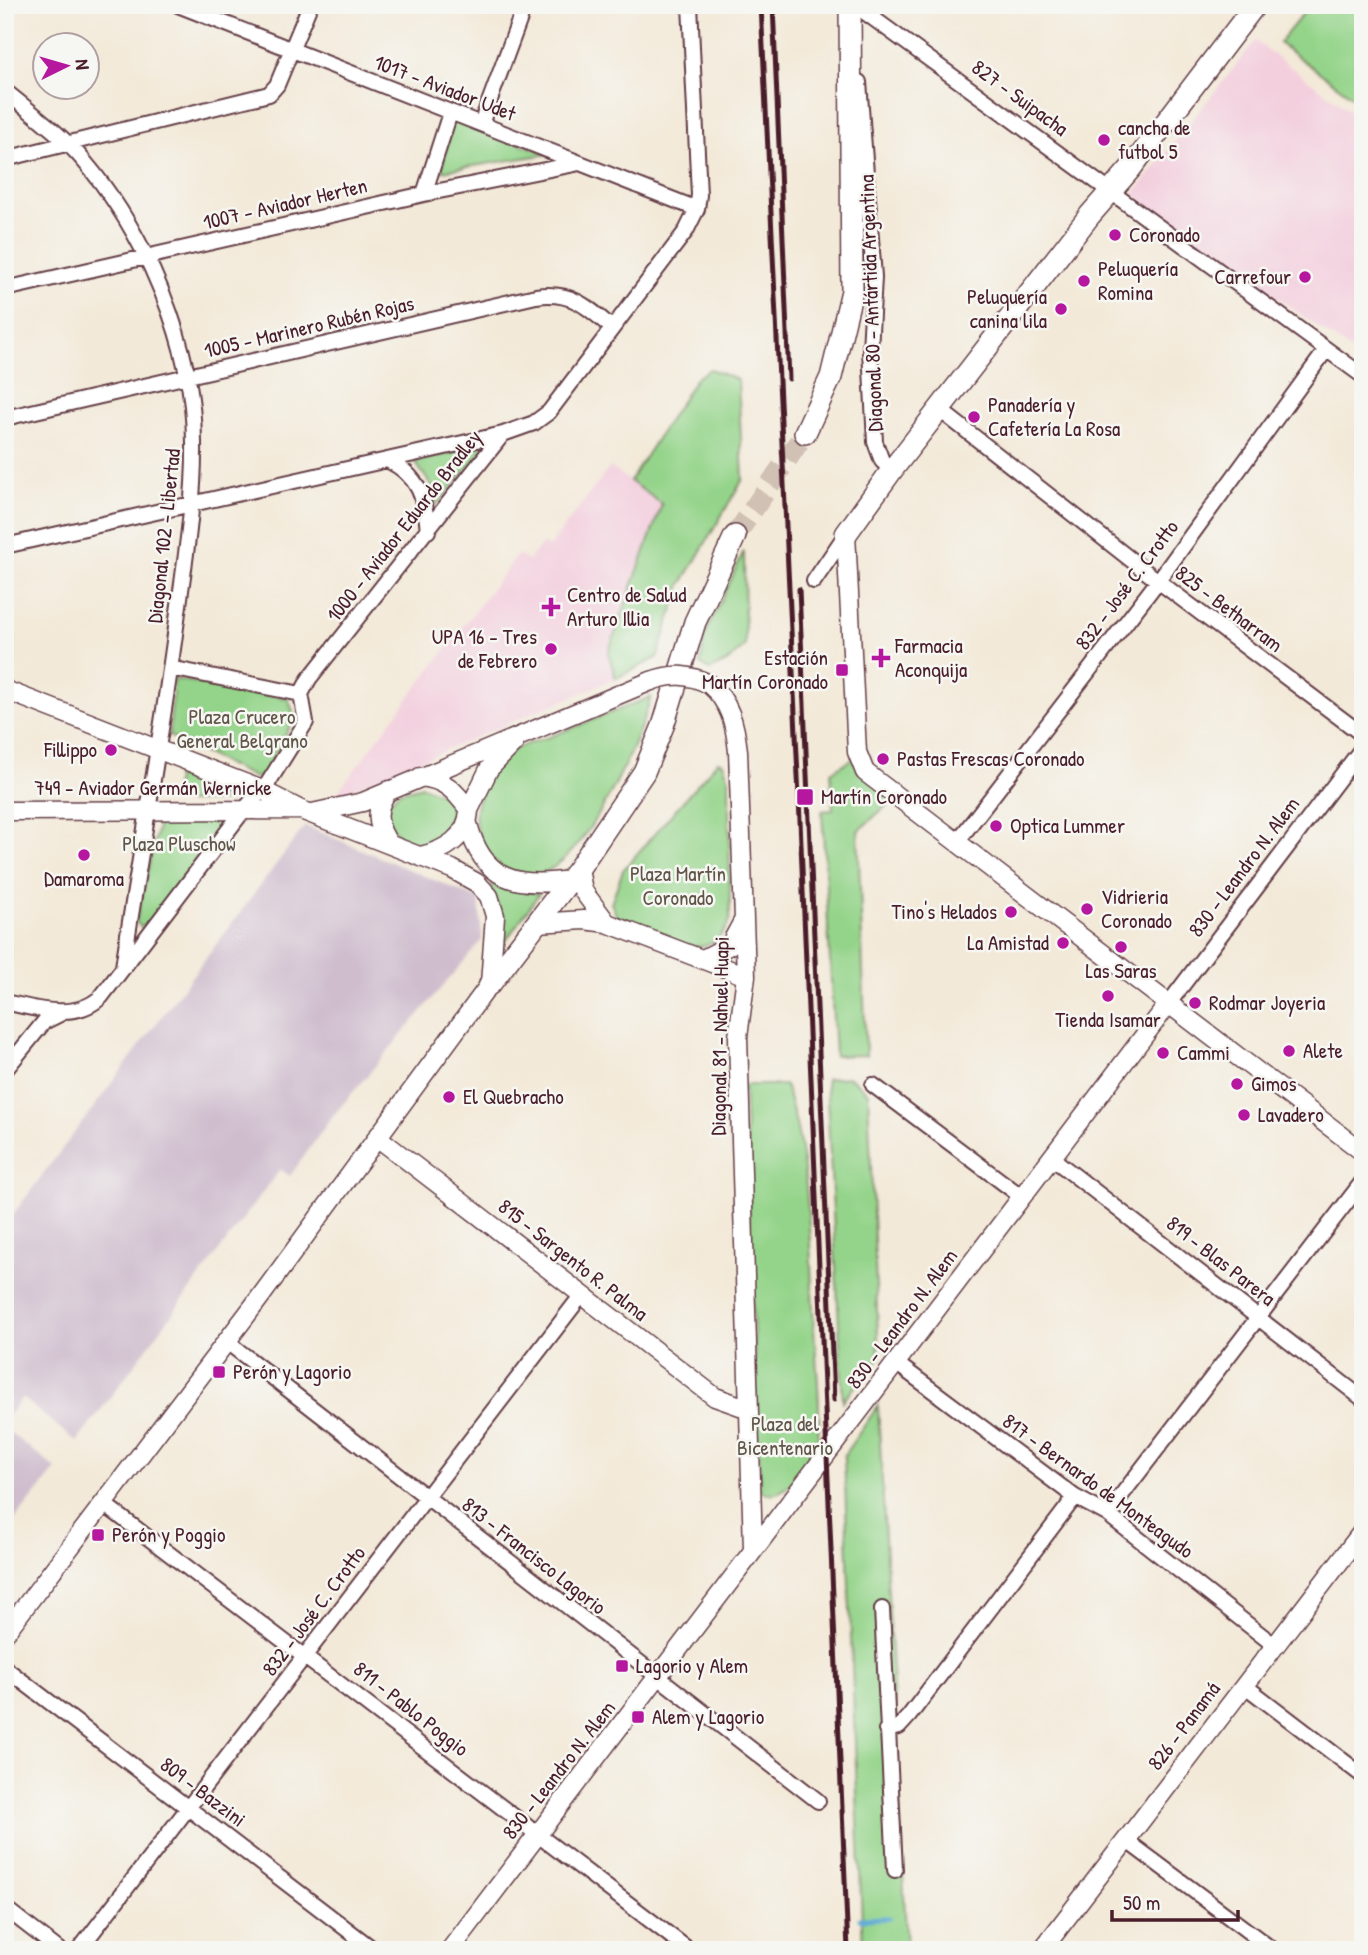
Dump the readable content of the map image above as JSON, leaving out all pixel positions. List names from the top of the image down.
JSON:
{
  "streets": {
    "street": [
      "1017 - Aviador Udet",
      "827 - Suipacha",
      "1007 - Aviador Herten",
      "Diagonal 80 - Antártida Argentina",
      "1005 - Marinero Rubén Rojas",
      "1000 - Aviador Eduardo Bradley",
      "Diagonal 102 - Libertad",
      "832 - José C. Crotto",
      "825 - Betharram",
      "749 - Aviador Germán Wernicke",
      "830 - Leandro N. Alem",
      "Diagonal 81 - Nahuel Huapi",
      "815 - Sargento R. Palma",
      "819 - Blas Parera",
      "817 - Bernardo de Monteagudo",
      "813 - Francisco Lagorio",
      "811 - Pablo Poggio",
      "826 - Panamá",
      "809 - Bazzini"
    ]
  },
  "crossings": [
    ["1017 - Aviador Udet", "1007 - Aviador Herten"],
    ["1017 - Aviador Udet", "1000 - Aviador Eduardo Bradley"],
    ["827 - Suipacha", "Diagonal 80 - Antártida Argentina"],
    ["827 - Suipacha", "832 - José C. Crotto"],
    ["1007 - Aviador Herten", "Diagonal 102 - Libertad"],
    ["1005 - Marinero Rubén Rojas", "1000 - Aviador Eduardo Bradley"],
    ["1005 - Marinero Rubén Rojas", "Diagonal 102 - Libertad"],
    ["Diagonal 102 - Libertad", "749 - Aviador Germán Wernicke"],
    ["832 - José C. Crotto", "825 - Betharram"],
    ["832 - José C. Crotto", "815 - Sargento R. Palma"],
    ["832 - José C. Crotto", "813 - Francisco Lagorio"],
    ["832 - José C. Crotto", "811 - Pablo Poggio"],
    ["832 - José C. Crotto", "809 - Bazzini"],
    ["830 - Leandro N. Alem", "Diagonal 81 - Nahuel Huapi"],
    ["830 - Leandro N. Alem", "819 - Blas Parera"],
    ["830 - Leandro N. Alem", "817 - Bernardo de Monteagudo"],
    ["830 - Leandro N. Alem", "813 - Francisco Lagorio"],
    ["830 - Leandro N. Alem", "811 - Pablo Poggio"],
    ["Diagonal 81 - Nahuel Huapi", "815 - Sargento R. Palma"],
    ["817 - Bernardo de Monteagudo", "826 - Panamá"]
  ],
  "parks": [
    "Plaza Crucero General Belgrano",
    "Plaza Pluschow",
    "Plaza Martín Coronado",
    "Plaza del Bicentenario"
  ],
  "places": {
    "other": [
      "cancha de futbol 5",
      "Coronado",
      "Carrefour",
      "Peluquería Romina",
      "Peluquería canina lila",
      "Panadería y Cafetería La Rosa",
      "UPA 16 - Tres de Febrero",
      "Fillippo",
      "Pastas Frescas Coronado",
      "Optica Lummer",
      "Damaroma",
      "Vidrieria Coronado",
      "Tino's Helados",
      "La Amistad",
      "Las Saras",
      "Tienda Isamar",
      "Rodmar Joyeria",
      "Alete",
      "Cammi",
      "Gimos",
      "El Quebracho",
      "Lavadero"
    ],
    "health": ["Centro de Salud Arturo Illia", "Farmacia Aconquija"],
    "transit": [
      "Estación Martín Coronado",
      "Martín Coronado",
      "Perón y Lagorio",
      "Perón y Poggio",
      "Lagorio y Alem",
      "Alem y Lagorio"
    ]
  },
  "scale_bar": "50 m",
  "north": "right"
}
